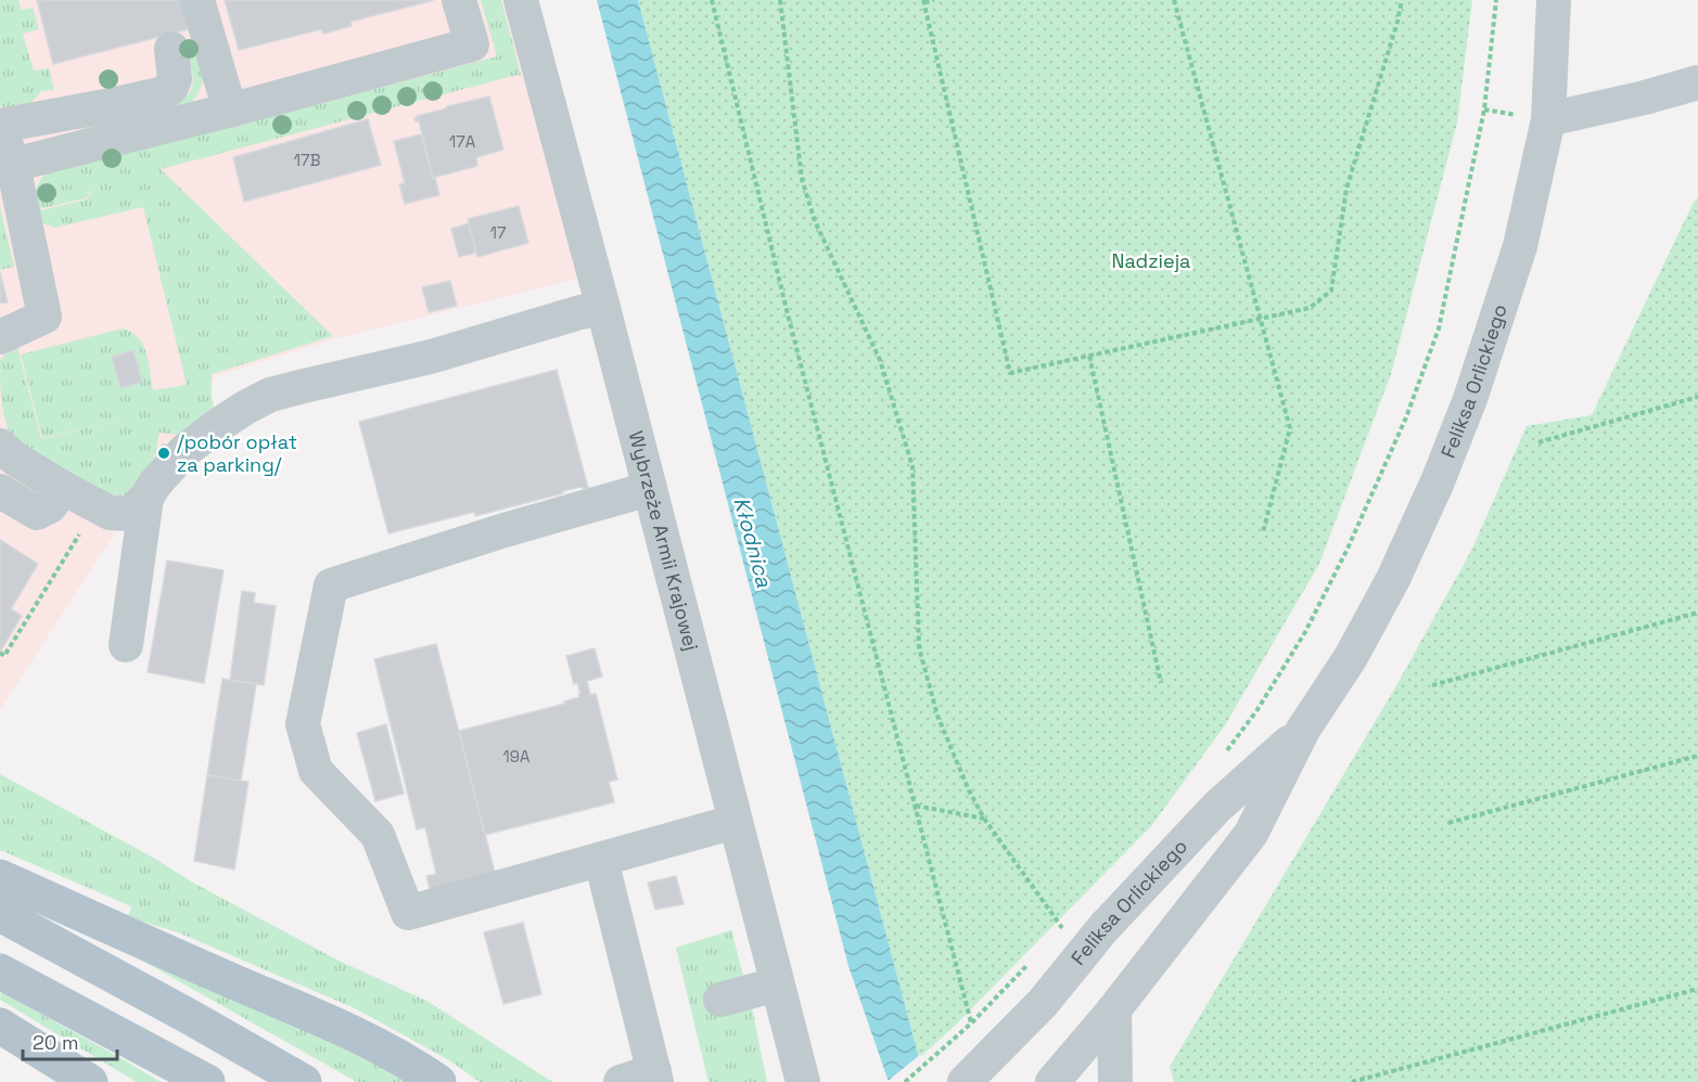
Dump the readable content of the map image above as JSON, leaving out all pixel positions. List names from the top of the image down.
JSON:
{
  "streets": {
    "street": ["Feliksa Orlickiego", "Wybrzeże Armii Krajowej"]
  },
  "water": ["Kłodnica"],
  "parks": ["Nadzieja"],
  "places": ["/pobór opłat za parking/"],
  "house_numbers": [
    "17A",
    "17B",
    "17",
    "19A"
  ],
  "scale_bar": "20 m"
}
